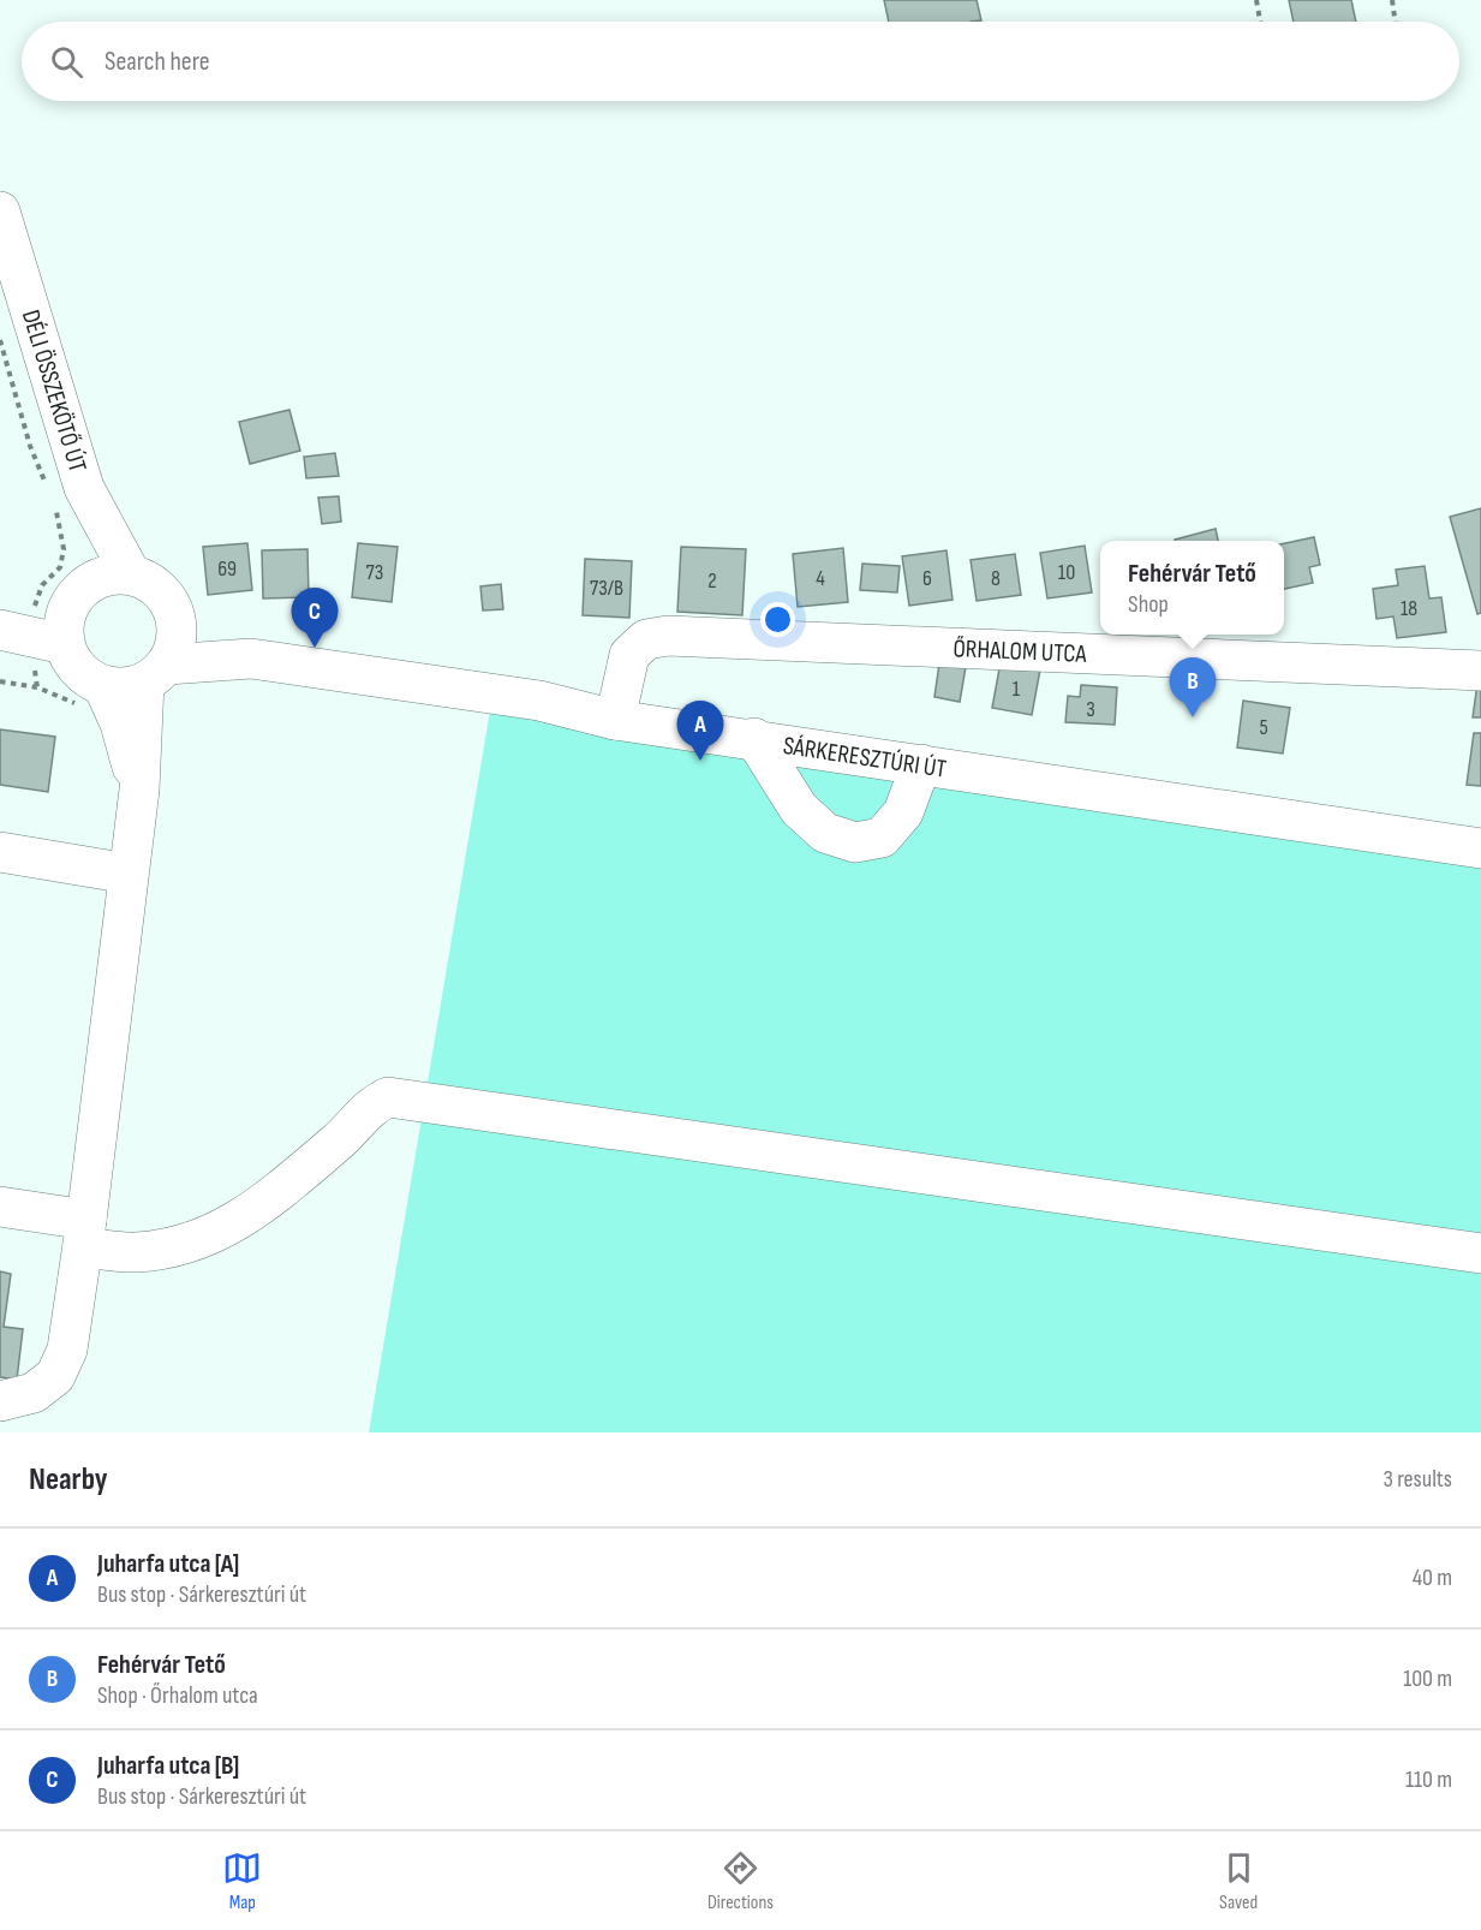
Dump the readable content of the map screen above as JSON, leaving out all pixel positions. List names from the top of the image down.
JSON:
{
  "streets": {
    "main road": ["DÉLI ÖSSZEKÖTŐ ÚT", "ŐRHALOM UTCA", "SÁRKERESZTÚRI ÚT"]
  },
  "crossings": [
    ["DÉLI ÖSSZEKÖTŐ ÚT", "SÁRKERESZTÚRI ÚT"],
    ["ŐRHALOM UTCA", "SÁRKERESZTÚRI ÚT"]
  ],
  "house_numbers": [
    "69",
    "73",
    "10",
    "4",
    "6",
    "8",
    "2",
    "73/B",
    "18",
    "1",
    "3",
    "5"
  ],
  "page": {
    "search": "Search here",
    "popup": ["Fehérvár Tető", "Shop"],
    "pins": ["C", "B", "A"],
    "heading": ["Nearby", "3 results"],
    "list": [
      {
        "mark": "A",
        "name": "Juharfa utca [A]",
        "note": "Bus stop · Sárkeresztúri út",
        "value": "40 m"
      },
      {
        "mark": "B",
        "name": "Fehérvár Tető",
        "note": "Shop · Őrhalom utca",
        "value": "100 m"
      },
      {
        "mark": "C",
        "name": "Juharfa utca [B]",
        "note": "Bus stop · Sárkeresztúri út",
        "value": "110 m"
      }
    ],
    "nav": ["Map", "Directions", "Saved"]
  }
}
